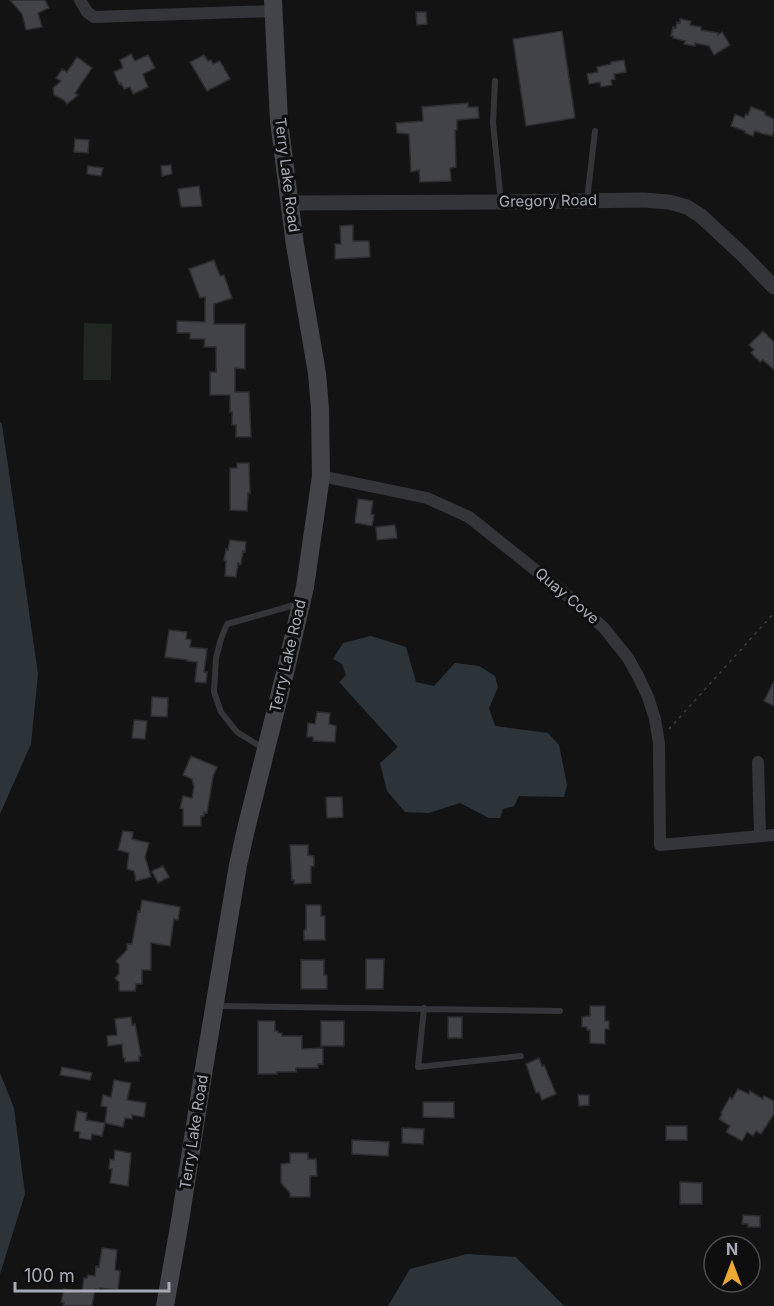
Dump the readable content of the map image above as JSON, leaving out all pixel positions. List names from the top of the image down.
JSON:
{
  "streets": {
    "main road": ["Terry Lake Road"],
    "street": ["Gregory Road", "Quay Cove"]
  },
  "crossings": [
    ["Terry Lake Road", "Gregory Road"],
    ["Terry Lake Road", "Quay Cove"]
  ],
  "scale_bar": "100 m",
  "north": "top"
}
